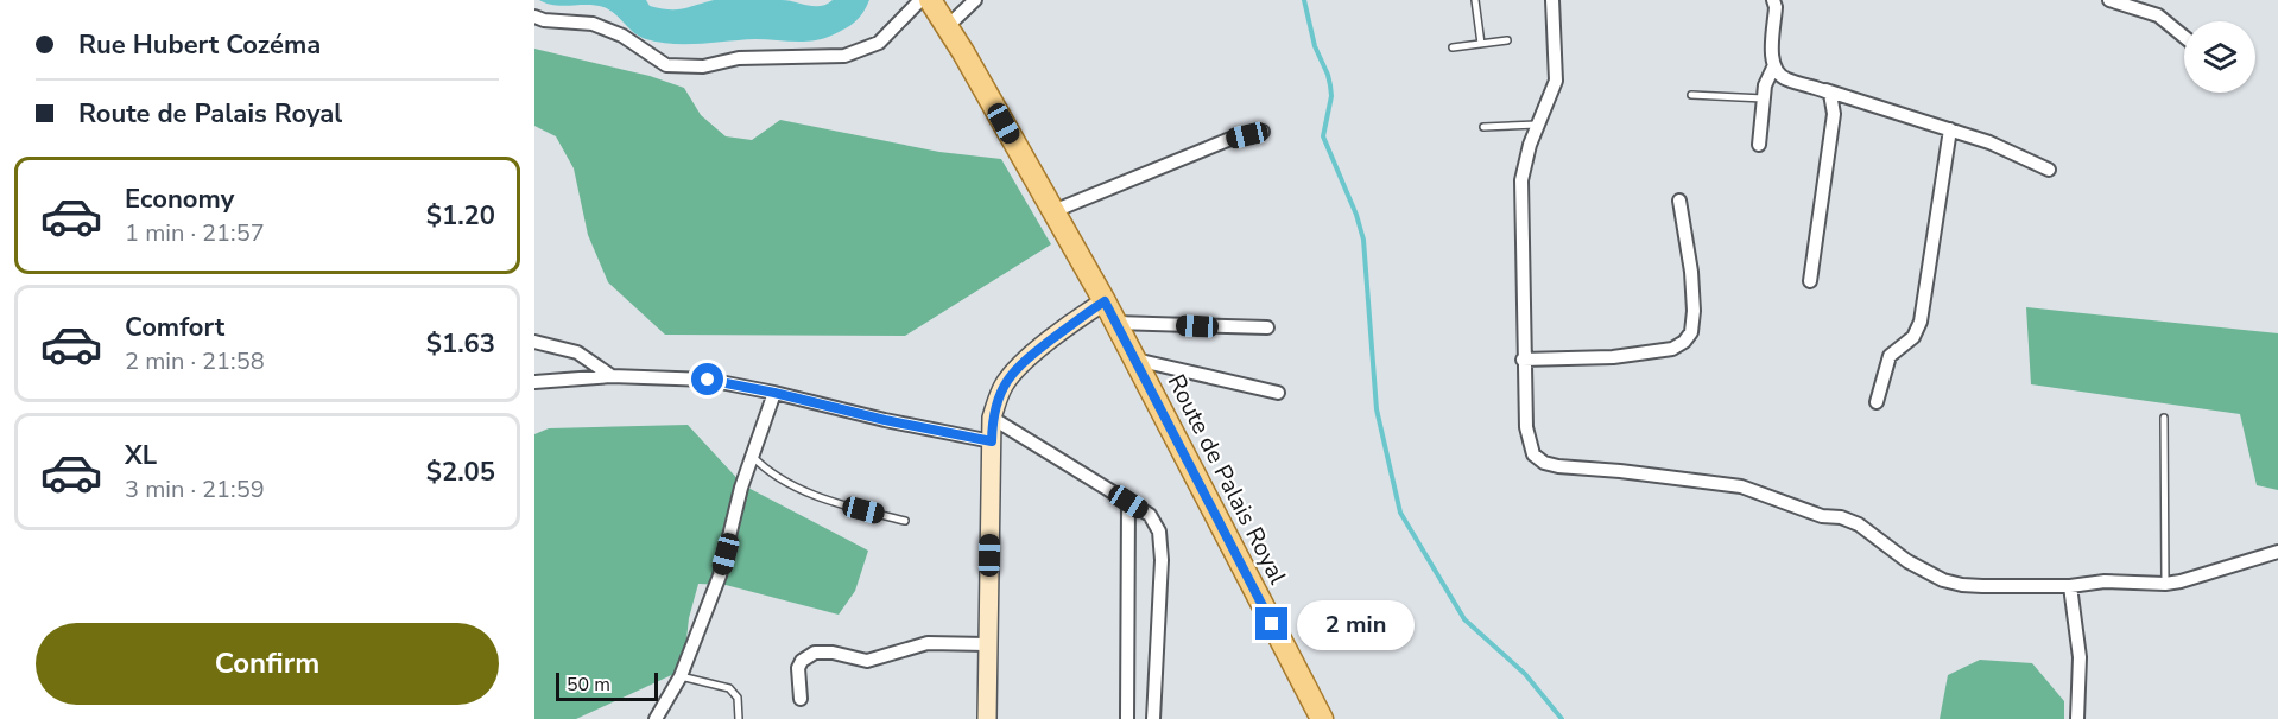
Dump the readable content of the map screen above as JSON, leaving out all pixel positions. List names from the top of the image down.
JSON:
{
  "streets": {
    "main road": ["Route de Palais Royal"]
  },
  "scale_bar": "50 m",
  "page": {
    "banner": ["Rue Hubert Cozéma", "Route de Palais Royal"],
    "list": [
      {
        "name": "Economy",
        "note": "1 min · 21:57",
        "value": "$1.20"
      },
      {
        "name": "Comfort",
        "note": "2 min · 21:58",
        "value": "$1.63"
      },
      {
        "name": "XL",
        "note": "3 min · 21:59",
        "value": "$2.05"
      }
    ],
    "bubble": "2 min",
    "buttons": "Confirm",
    "scale": "50 m"
  }
}
